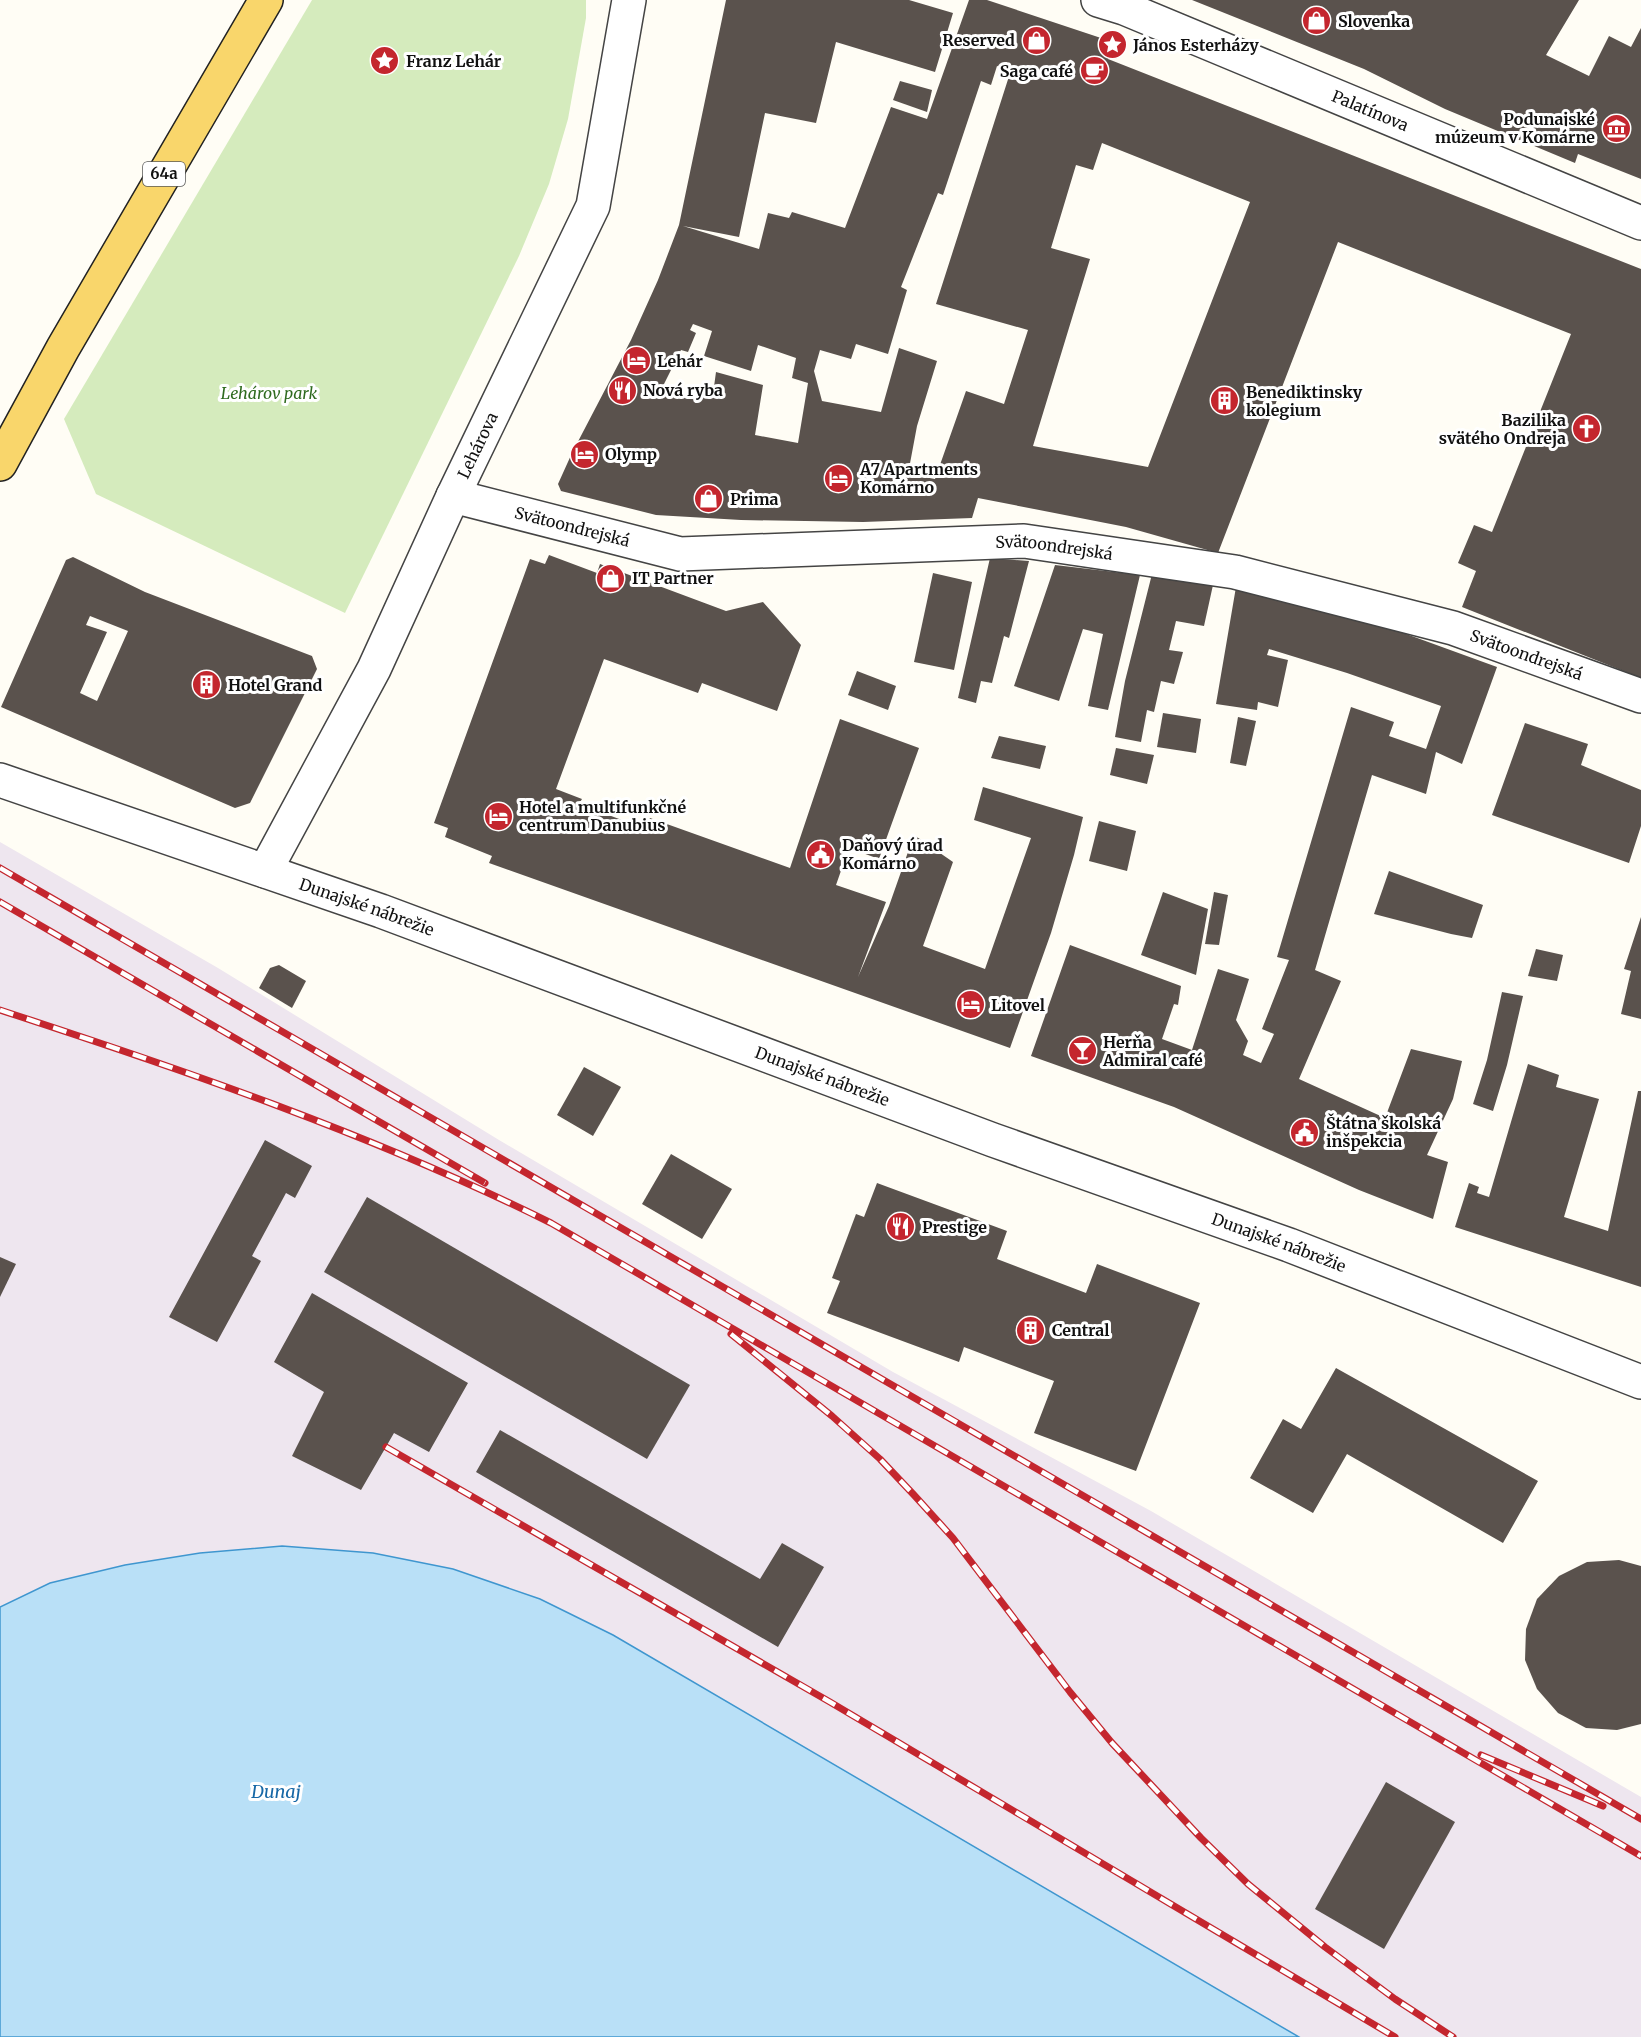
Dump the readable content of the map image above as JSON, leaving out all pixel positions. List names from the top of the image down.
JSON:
{
  "streets": {
    "main road": ["64a"],
    "street": [
      "Palatínova",
      "Lehárova",
      "Svätoondrejská",
      "Dunajské nábrežie"
    ]
  },
  "crossings": [
    ["Lehárova", "Svätoondrejská"],
    ["Lehárova", "Dunajské nábrežie"]
  ],
  "water": ["Dunaj"],
  "parks": ["Lehárov park"],
  "places": {
    "shop": [
      "Slovenka",
      "Reserved",
      "Prima",
      "IT Partner"
    ],
    "place": ["János Esterházy", "Franz Lehár"],
    "cafe": ["Saga café"],
    "museum": ["Podunajské múzeum v Komárne"],
    "hotel": [
      "Lehár",
      "Olymp",
      "A7 Apartments Komárno",
      "Hotel a multifunkčné centrum Danubius",
      "Litovel"
    ],
    "restaurant": ["Nová ryba", "Prestige"],
    "building": ["Benediktinsky kolegium", "Hotel Grand", "Central"],
    "church": ["Bazilika svätého Ondreja"],
    "public building": ["Daňový úrad Komárno", "Štátna školská inšpekcia"],
    "bar": ["Herňa Admiral café"]
  }
}
